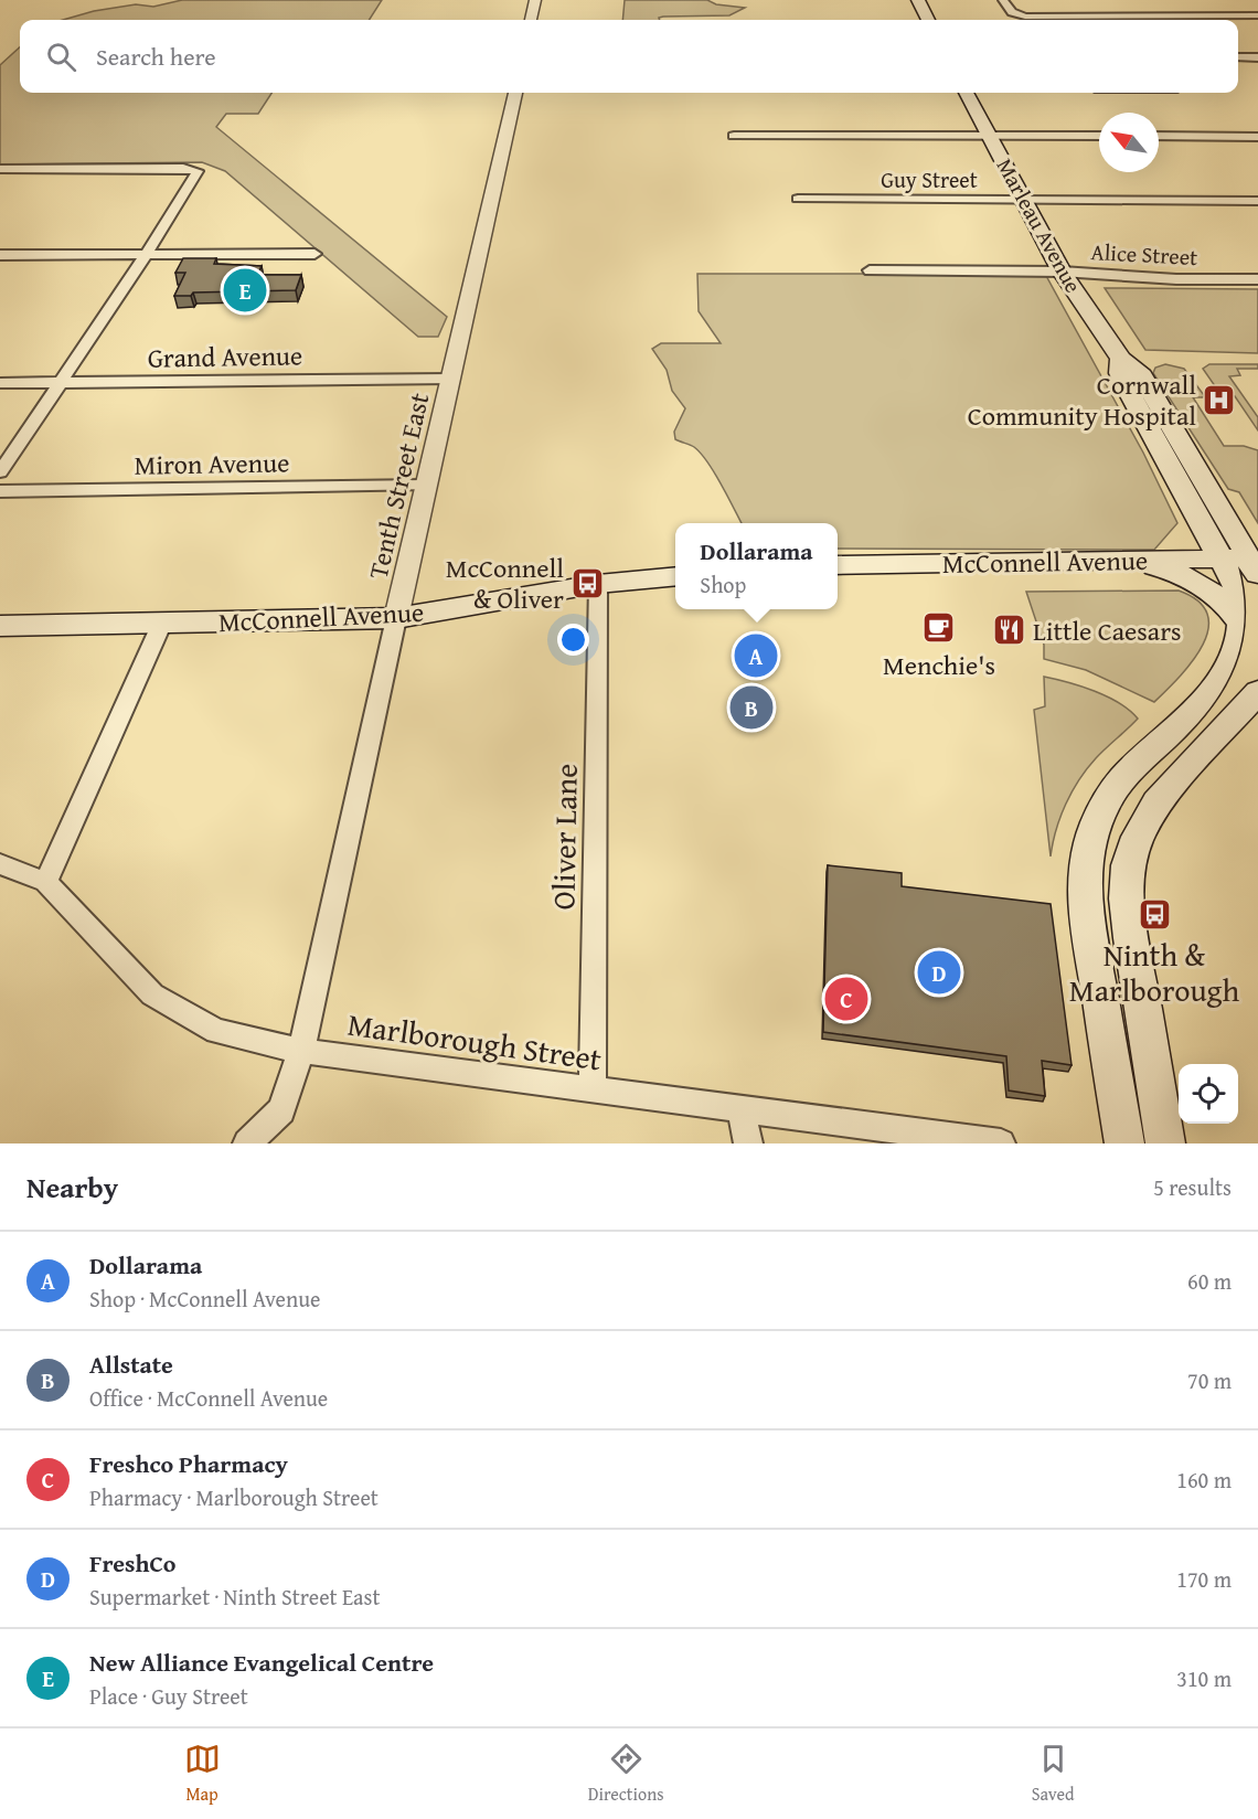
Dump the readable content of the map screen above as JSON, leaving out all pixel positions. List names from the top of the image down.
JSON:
{
  "streets": {
    "main road": ["Marleau Avenue", "McConnell Avenue"],
    "street": [
      "Guy Street",
      "Alice Street",
      "Grand Avenue",
      "Miron Avenue",
      "Tenth Street East",
      "Oliver Lane",
      "Marlborough Street"
    ]
  },
  "crossings": [
    ["Guy Street", "Marleau Avenue"],
    ["Marleau Avenue", "Alice Street"],
    ["Marleau Avenue", "McConnell Avenue"],
    ["Grand Avenue", "Tenth Street East"],
    ["Miron Avenue", "Tenth Street East"],
    ["Tenth Street East", "McConnell Avenue"],
    ["Tenth Street East", "Marlborough Street"],
    ["McConnell Avenue", "Oliver Lane"],
    ["Oliver Lane", "Marlborough Street"]
  ],
  "places": {
    "hospital": ["Cornwall Community Hospital"],
    "bus stop": ["McConnell & Oliver", "Ninth & Marlborough"],
    "cafe": ["Menchie's"],
    "restaurant": ["Little Caesars"]
  },
  "north": "top left",
  "page": {
    "search": "Search here",
    "pins": [
      "E",
      "A",
      "B",
      "D",
      "C"
    ],
    "popup": ["Dollarama", "Shop"],
    "heading": ["Nearby", "5 results"],
    "list": [
      {
        "mark": "A",
        "name": "Dollarama",
        "note": "Shop · McConnell Avenue",
        "value": "60 m"
      },
      {
        "mark": "B",
        "name": "Allstate",
        "note": "Office · McConnell Avenue",
        "value": "70 m"
      },
      {
        "mark": "C",
        "name": "Freshco Pharmacy",
        "note": "Pharmacy · Marlborough Street",
        "value": "160 m"
      },
      {
        "mark": "D",
        "name": "FreshCo",
        "note": "Supermarket · Ninth Street East",
        "value": "170 m"
      },
      {
        "mark": "E",
        "name": "New Alliance Evangelical Centre",
        "note": "Place · Guy Street",
        "value": "310 m"
      }
    ],
    "nav": ["Map", "Directions", "Saved"]
  }
}
